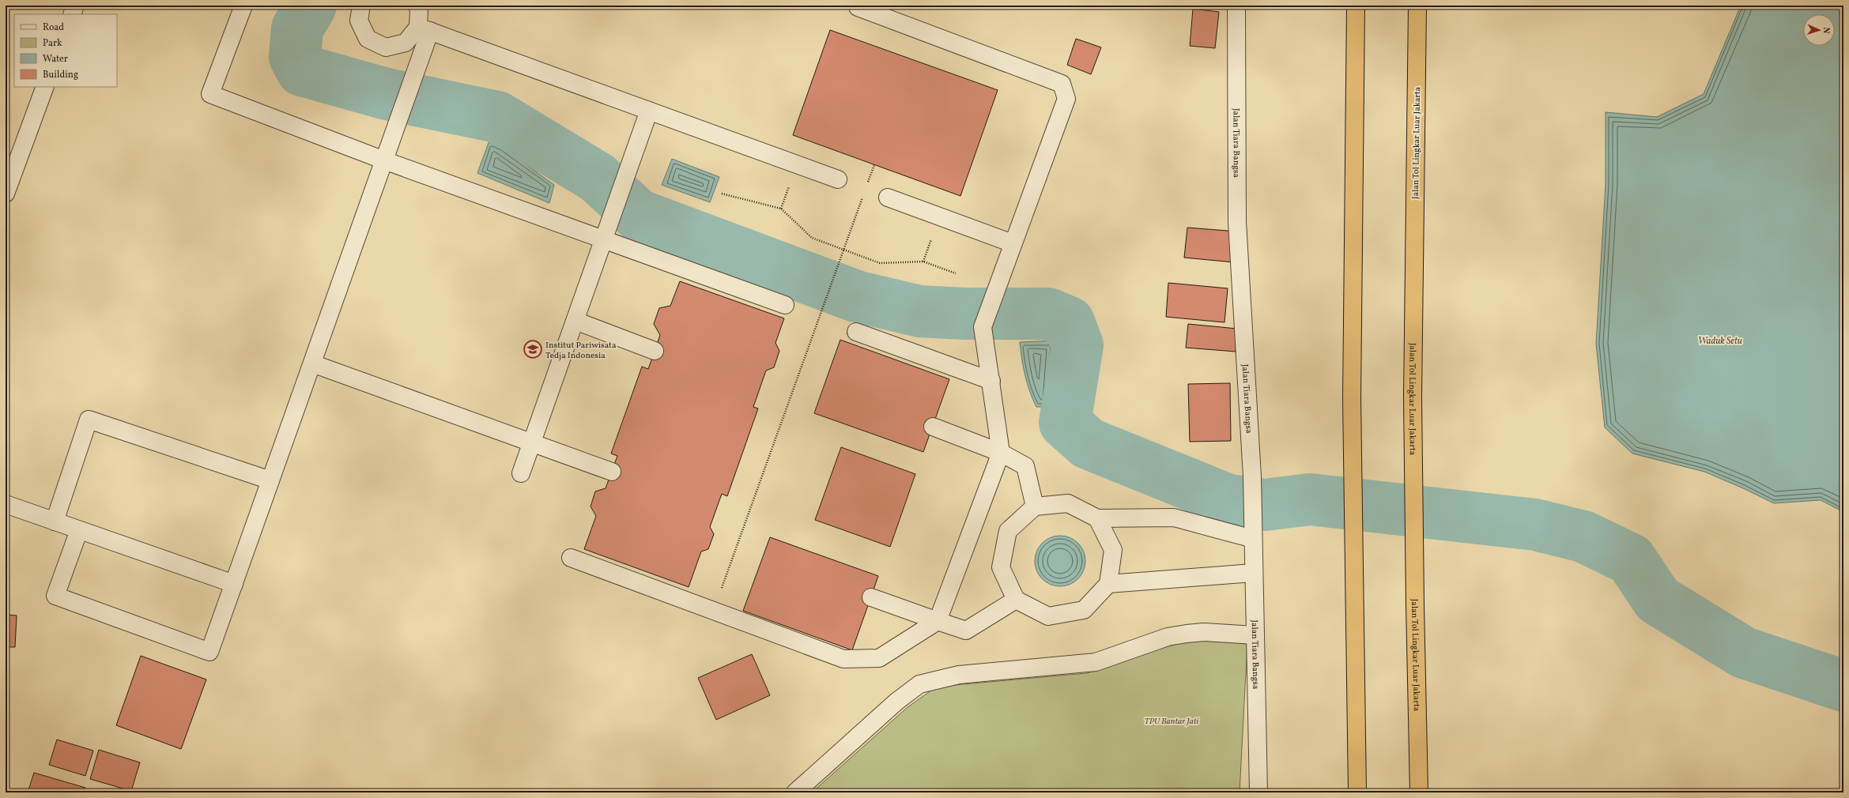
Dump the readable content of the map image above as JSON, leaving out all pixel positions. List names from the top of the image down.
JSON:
{
  "streets": {
    "highway": ["Jalan Tol Lingkar Luar Jakarta"],
    "street": ["Jalan Tiara Bangsa"]
  },
  "water": ["Waduk Setu"],
  "parks": ["TPU Bantar Jati"],
  "places": {
    "school or university": ["Institut Pariwisata Tedja Indonesia"]
  },
  "legend": [
    "Road",
    "Park",
    "Water",
    "Building"
  ],
  "north": "right"
}
